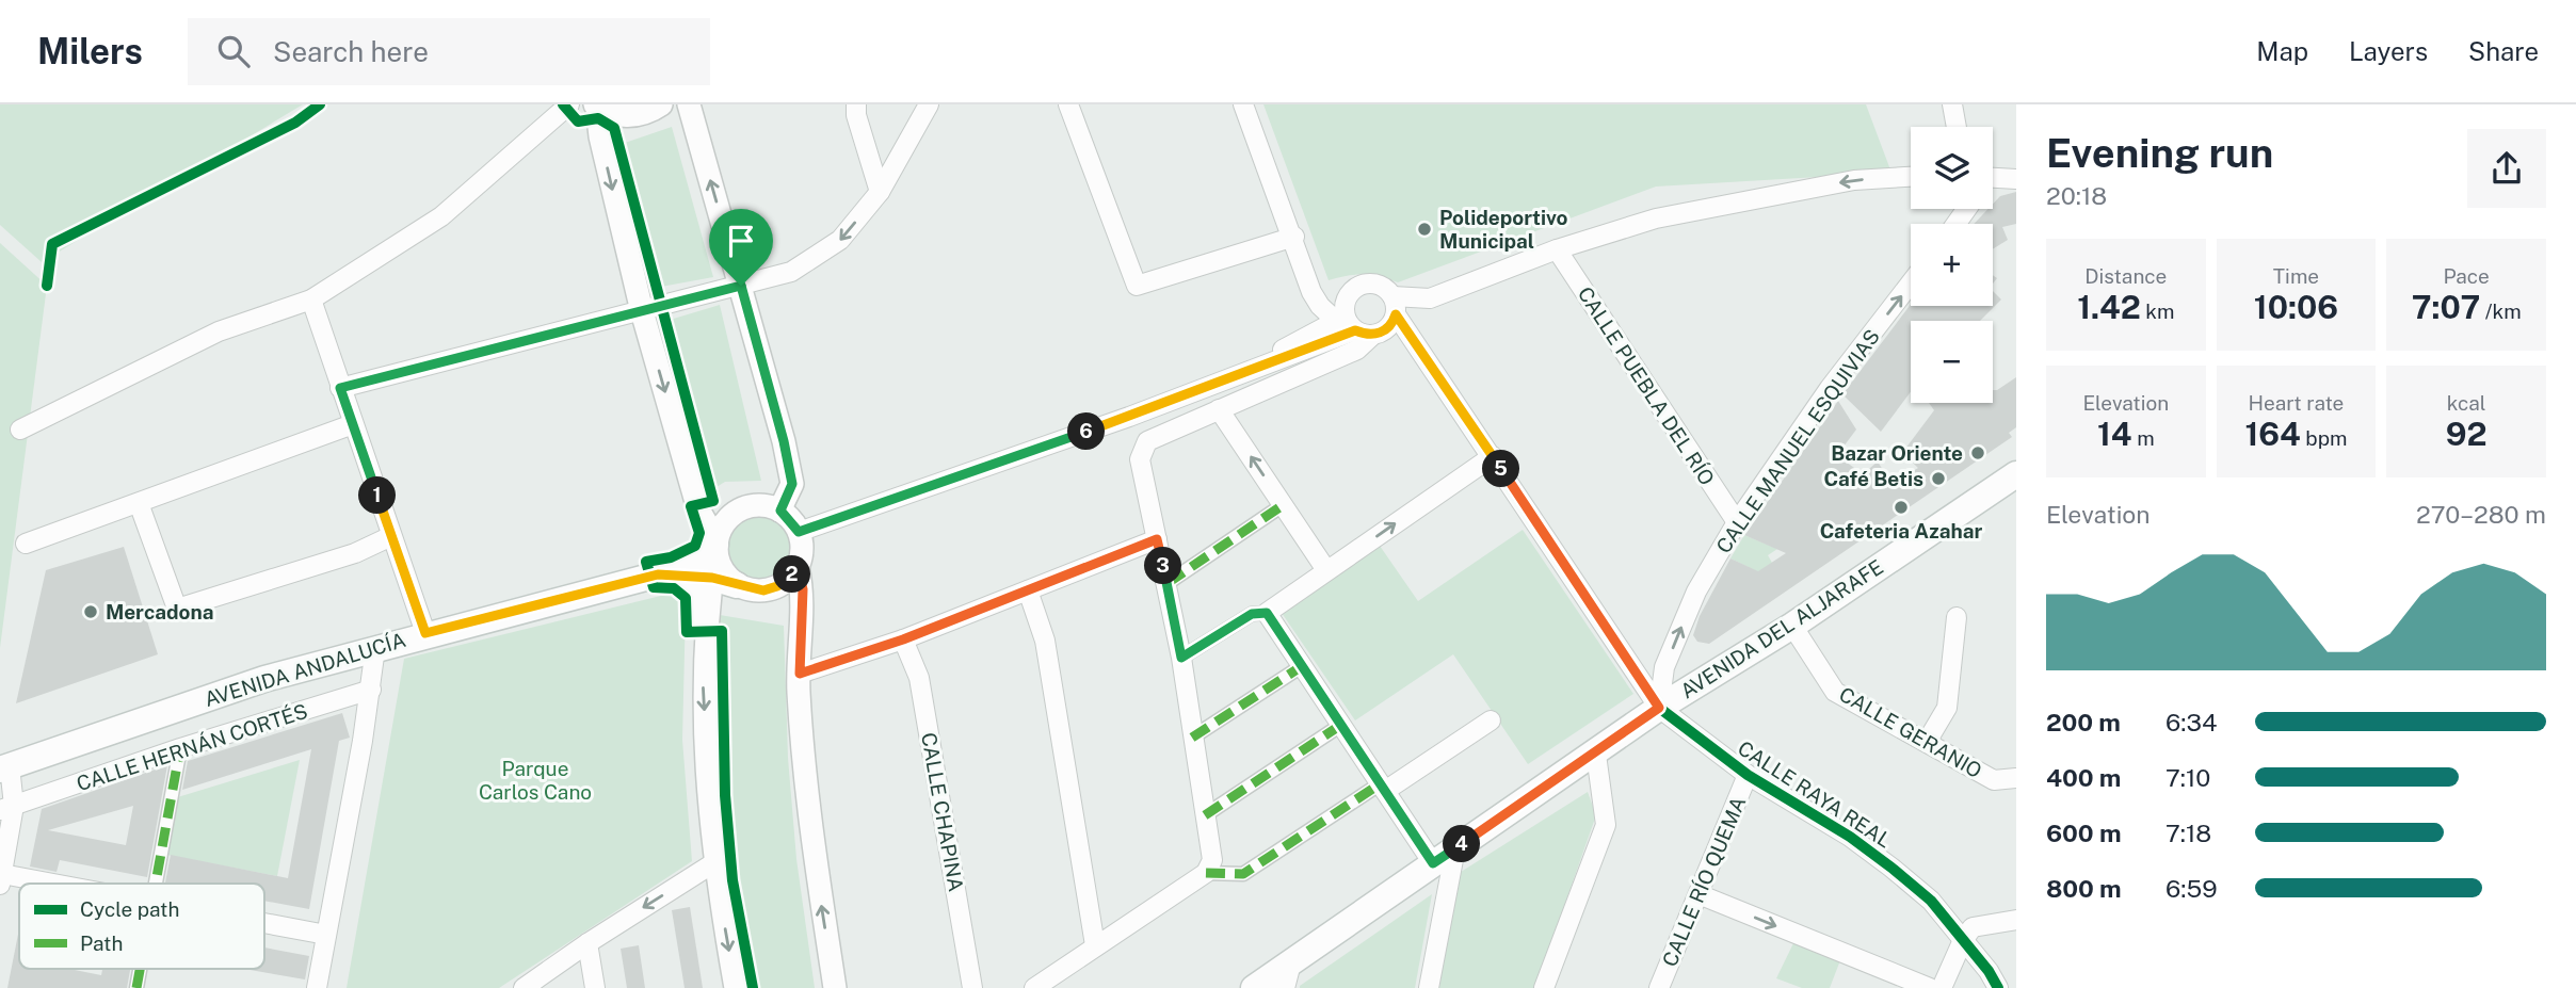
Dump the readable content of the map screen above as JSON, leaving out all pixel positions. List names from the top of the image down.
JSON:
{
  "streets": {
    "main road": ["AVENIDA DEL ALJARAFE", "AVENIDA ANDALUCÍA"],
    "street": [
      "CALLE PUEBLA DEL RÍO",
      "CALLE MANUEL ESQUIVIAS",
      "CALLE GERANIO",
      "CALLE HERNÁN CORTÉS",
      "CALLE RAYA REAL",
      "CALLE CHAPINA",
      "CALLE RÍO QUEMA"
    ]
  },
  "crossings": [
    ["CALLE PUEBLA DEL RÍO", "CALLE MANUEL ESQUIVIAS"],
    ["CALLE MANUEL ESQUIVIAS", "AVENIDA DEL ALJARAFE"],
    ["CALLE MANUEL ESQUIVIAS", "CALLE RAYA REAL"],
    ["AVENIDA DEL ALJARAFE", "CALLE GERANIO"],
    ["AVENIDA DEL ALJARAFE", "CALLE RAYA REAL"],
    ["CALLE RAYA REAL", "CALLE RÍO QUEMA"]
  ],
  "one_way": ["CALLE MANUEL ESQUIVIAS"],
  "parks": ["Parque Carlos Cano"],
  "places": [
    "Polideportivo Municipal",
    "Bazar Oriente",
    "Café Betis",
    "Cafeteria Azahar",
    "Mercadona"
  ],
  "legend": ["Cycle path", "Path"],
  "page": {
    "header": "Milers",
    "search": "Search here",
    "nav": ["Map", "Layers", "Share"],
    "heading": ["Evening run", "20:18"],
    "map_buttons": ["+", "−"],
    "stats": [
      ["Distance", "1.42 km"],
      ["Time", "10:06"],
      ["Pace", "7:07 /km"],
      ["Elevation", "14 m"],
      ["Heart rate", "164 bpm"],
      ["kcal", "92"]
    ],
    "pins": [
      "6",
      "5",
      "1",
      "3",
      "2",
      "4"
    ],
    "chart": ["Elevation", "270–280 m"],
    "list": [
      {
        "name": "200 m",
        "note": "6:34"
      },
      {
        "name": "400 m",
        "note": "7:10"
      },
      {
        "name": "600 m",
        "note": "7:18"
      },
      {
        "name": "800 m",
        "note": "6:59"
      }
    ]
  }
}
